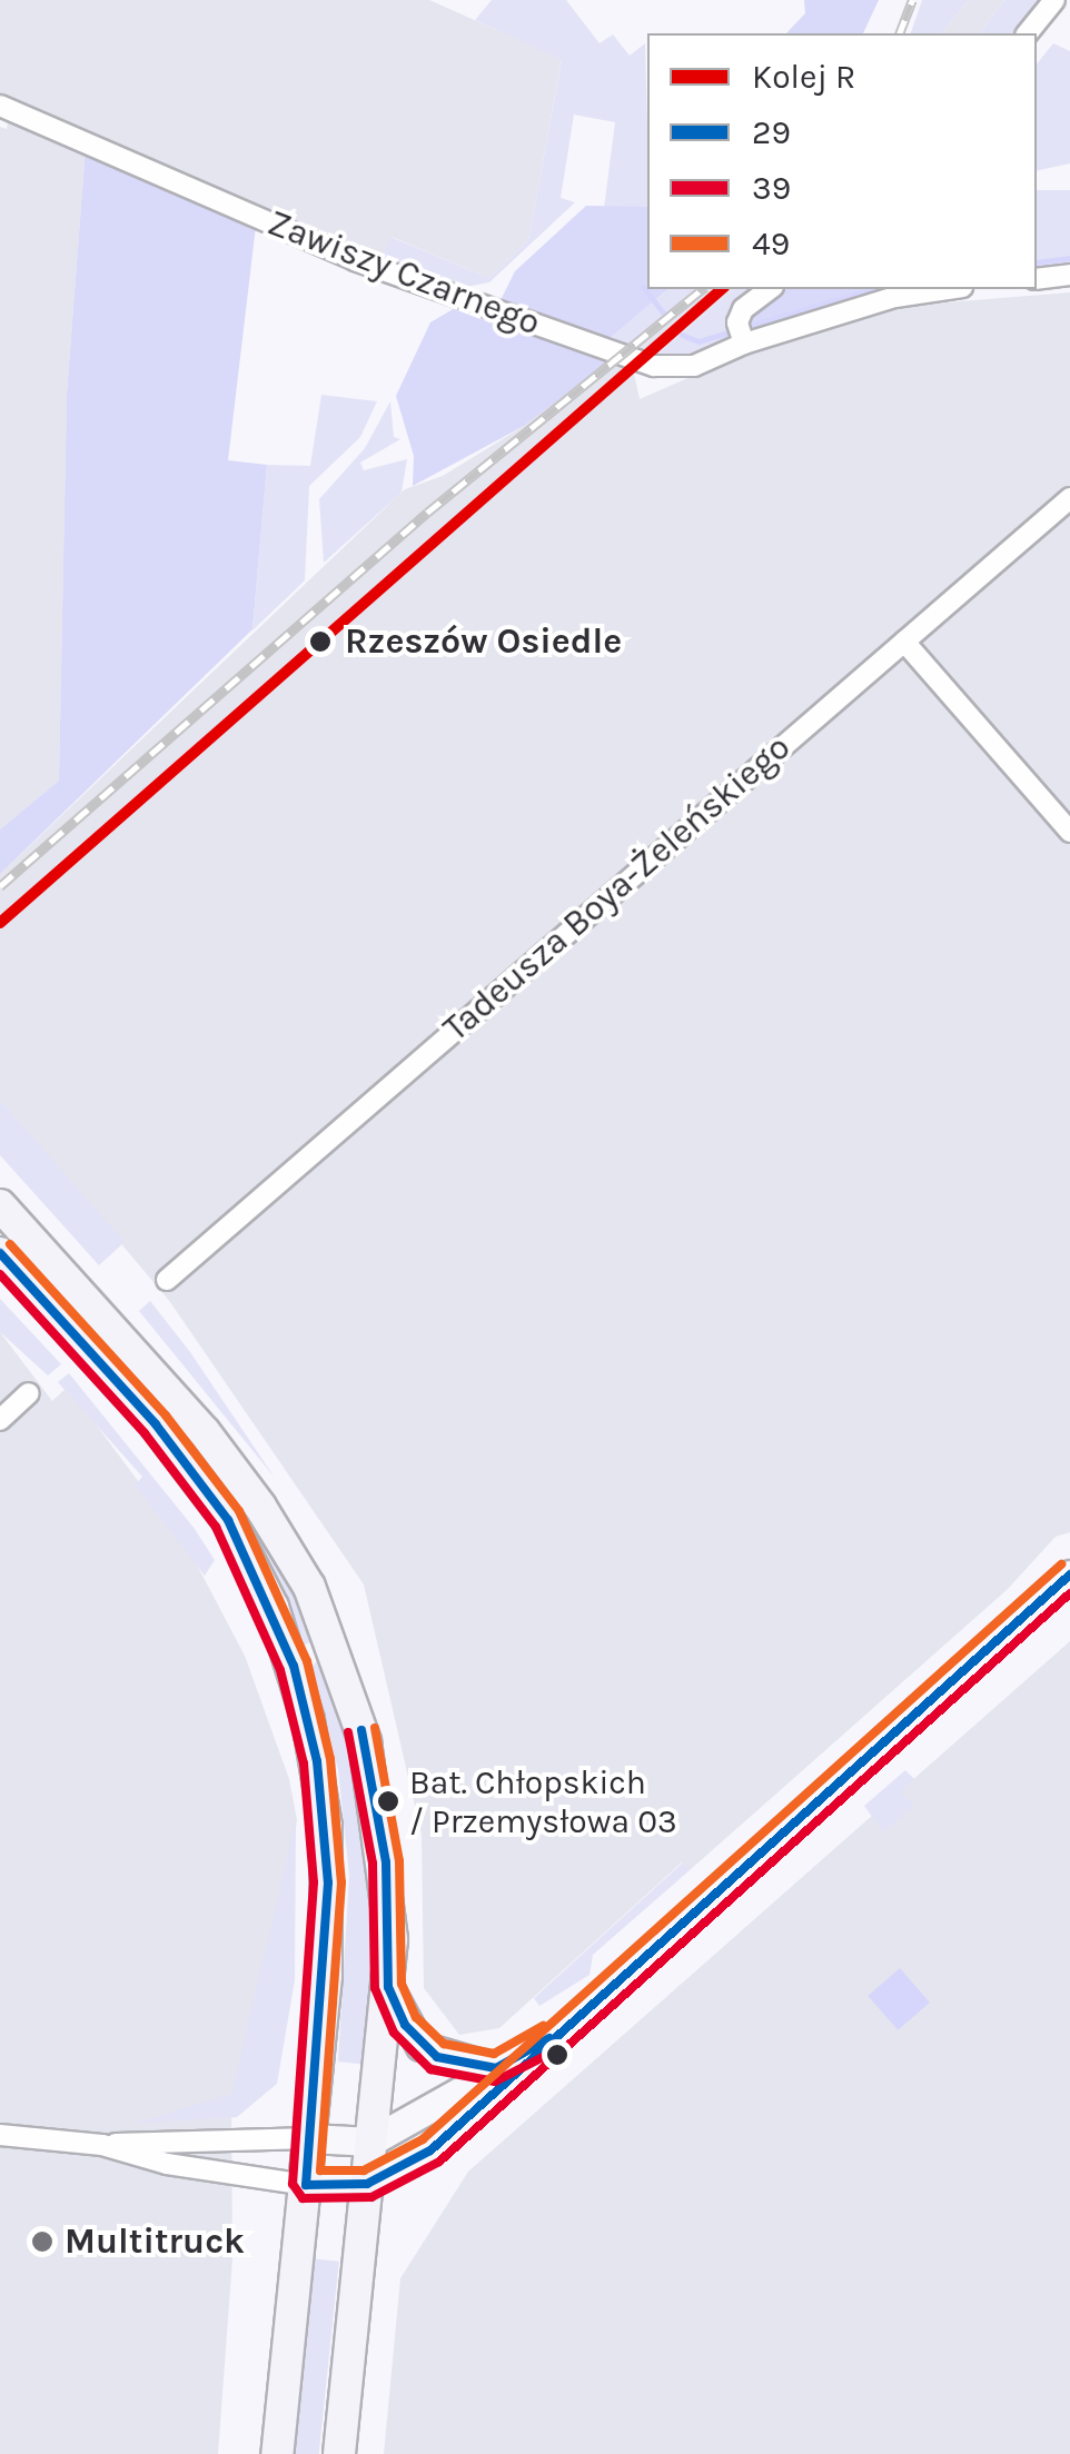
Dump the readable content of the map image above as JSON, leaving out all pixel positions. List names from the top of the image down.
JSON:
{
  "streets": {
    "street": ["Zawiszy Czarnego", "Tadeusza Boya-Żeleńskiego"]
  },
  "places": ["Rzeszów Osiedle", "Bat. Chłopskich / Przemysłowa 03", "Multitruck"],
  "lines": [
    "rail line R",
    "transit line 49",
    "transit line 29",
    "transit line 39"
  ],
  "legend": [
    "Kolej R",
    "29",
    "39",
    "49"
  ]
}
